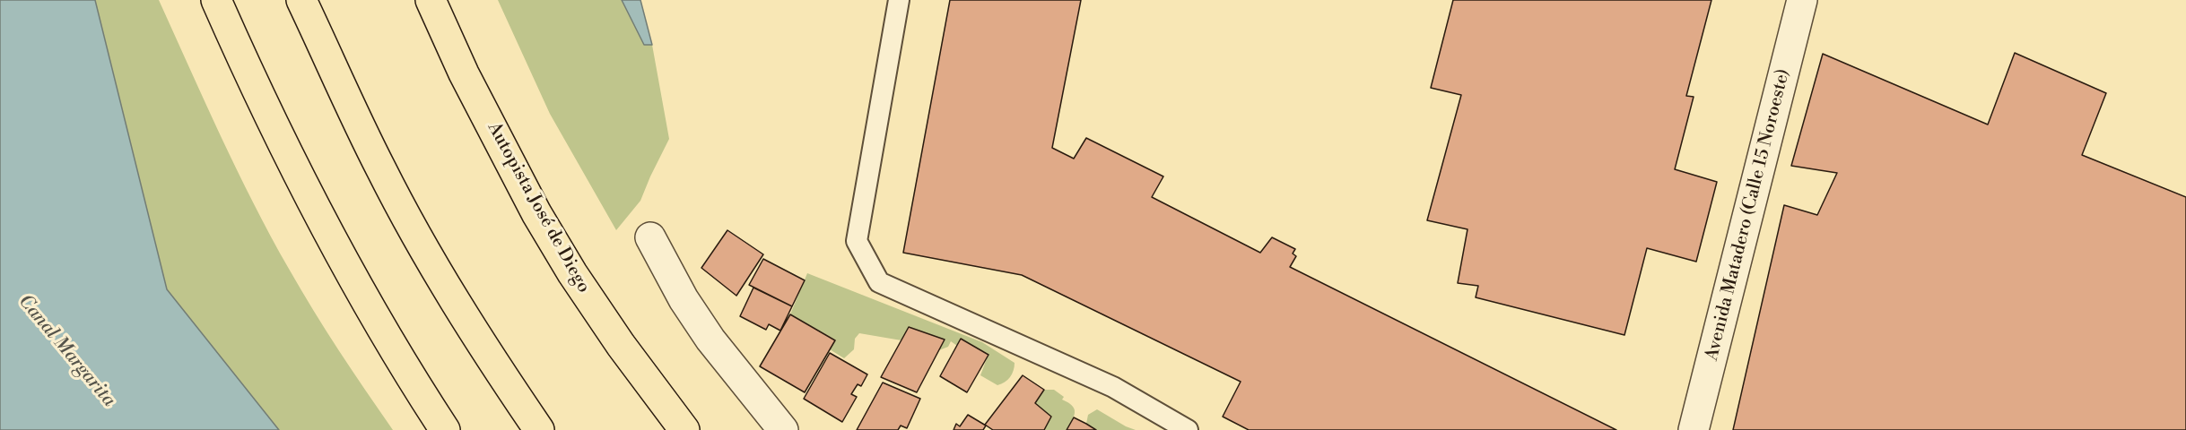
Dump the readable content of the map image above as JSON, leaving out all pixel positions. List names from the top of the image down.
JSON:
{
  "streets": {
    "highway": ["Autopista José de Diego"],
    "street": ["Avenida Matadero (Calle 15 Noroeste)"]
  },
  "water": ["Canal Margarita"]
}
